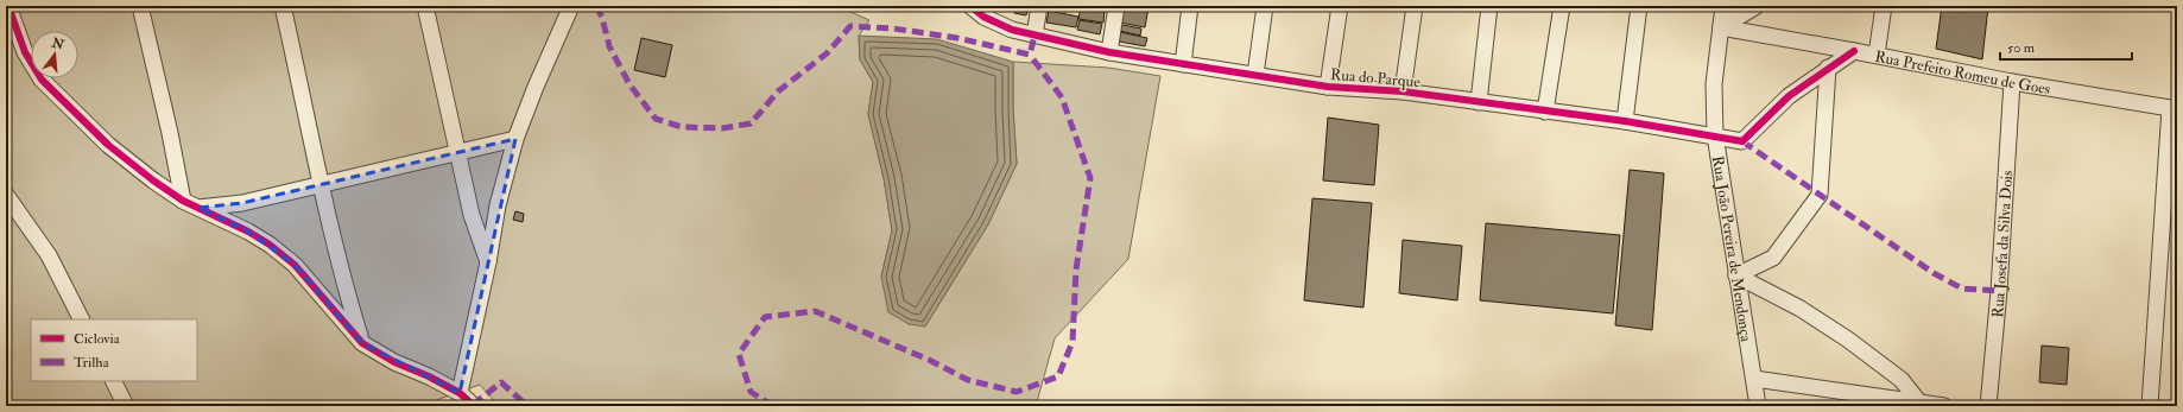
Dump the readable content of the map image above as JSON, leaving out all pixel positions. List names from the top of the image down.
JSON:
{
  "streets": {
    "street": [
      "Rua Prefeito Romeu de Goes",
      "Rua do Parque",
      "Rua Josefa da Silva Dois",
      "Rua João Pereira de Mendonça"
    ]
  },
  "crossings": [
    ["Rua Prefeito Romeu de Goes", "Rua Josefa da Silva Dois"],
    ["Rua Prefeito Romeu de Goes", "Rua João Pereira de Mendonça"],
    ["Rua do Parque", "Rua João Pereira de Mendonça"]
  ],
  "legend": ["Ciclovia", "Trilha"],
  "scale_bar": "50 m",
  "north": "top"
}
